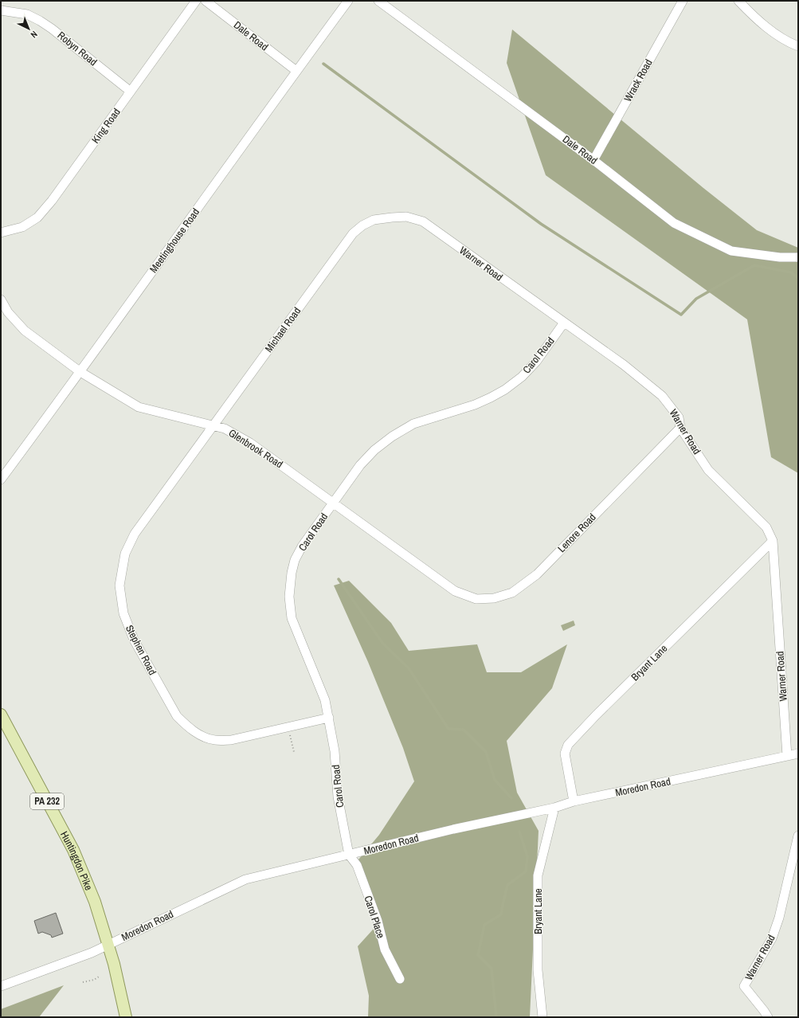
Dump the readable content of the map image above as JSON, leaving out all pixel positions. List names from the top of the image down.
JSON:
{
  "streets": {
    "main road": ["PA 232", "Huntingdon Pike"],
    "street": [
      "Dale Road",
      "Robyn Road",
      "Wrack Road",
      "King Road",
      "Meetinghouse Road",
      "Warner Road",
      "Michael Road",
      "Carol Road",
      "Glenbrook Road",
      "Lenore Road",
      "Stephen Road",
      "Bryant Lane",
      "Moredon Road",
      "Carol Place"
    ]
  },
  "crossings": [
    ["Dale Road", "Wrack Road"],
    ["Dale Road", "Meetinghouse Road"],
    ["Robyn Road", "King Road"],
    ["Meetinghouse Road", "Glenbrook Road"],
    ["Warner Road", "Michael Road"],
    ["Warner Road", "Carol Road"],
    ["Warner Road", "Lenore Road"],
    ["Warner Road", "Bryant Lane"],
    ["Warner Road", "Moredon Road"],
    ["Michael Road", "Glenbrook Road"],
    ["Michael Road", "Stephen Road"],
    ["Carol Road", "Glenbrook Road"],
    ["Carol Road", "Stephen Road"],
    ["Carol Road", "Moredon Road"],
    ["Carol Road", "Carol Place"],
    ["Glenbrook Road", "Lenore Road"],
    ["Glenbrook Road", "Stephen Road"],
    ["Bryant Lane", "Moredon Road"],
    ["Moredon Road", "Huntingdon Pike"],
    ["Moredon Road", "Carol Place"]
  ],
  "north": "bottom right"
}
